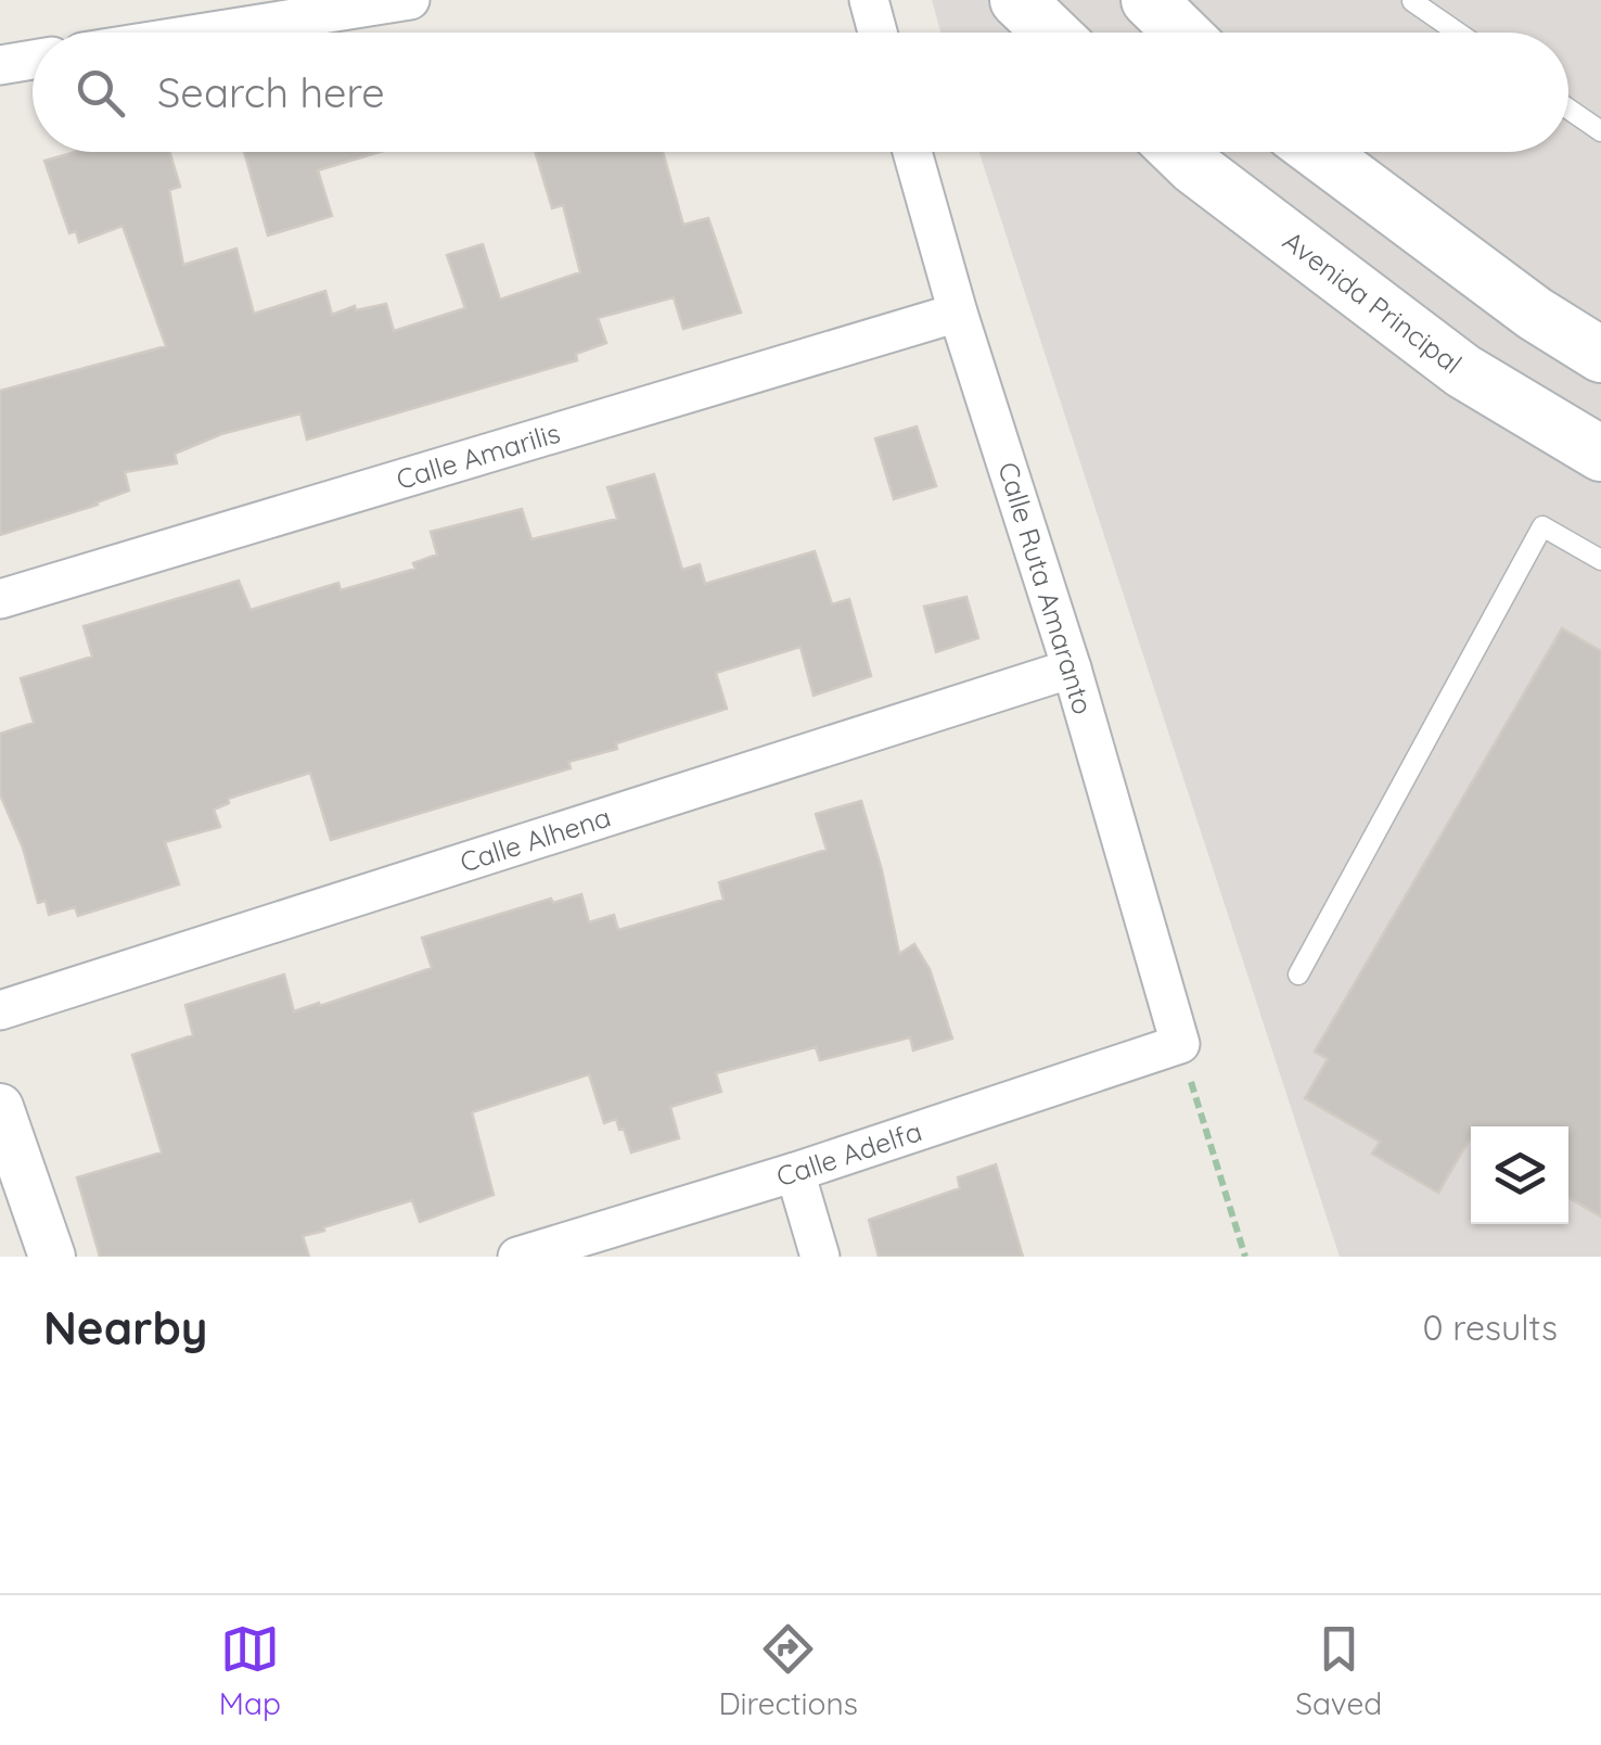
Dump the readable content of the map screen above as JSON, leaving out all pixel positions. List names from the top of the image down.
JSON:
{
  "streets": {
    "main road": ["Avenida Principal"],
    "street": [
      "Calle Amarilis",
      "Calle Ruta Amaranto",
      "Calle Alhena",
      "Calle Adelfa"
    ]
  },
  "crossings": [
    ["Calle Amarilis", "Calle Ruta Amaranto"],
    ["Calle Ruta Amaranto", "Calle Alhena"],
    ["Calle Ruta Amaranto", "Calle Adelfa"]
  ],
  "page": {
    "search": "Search here",
    "heading": ["Nearby", "0 results"],
    "nav": ["Map", "Directions", "Saved"]
  }
}
